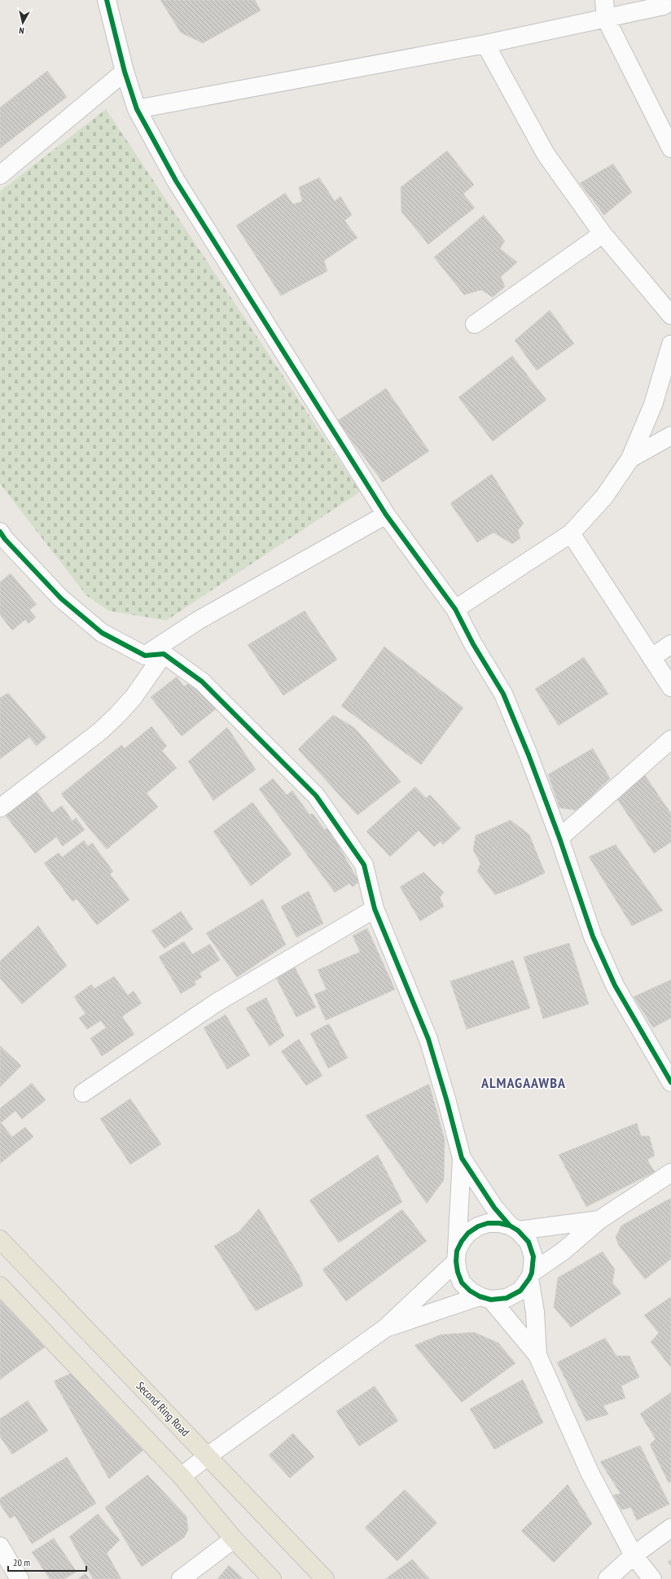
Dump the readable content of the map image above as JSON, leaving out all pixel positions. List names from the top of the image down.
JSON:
{
  "streets": {
    "main road": ["Second Ring Road"]
  },
  "districts": ["ALMAGAAWBA"],
  "scale_bar": "20 m",
  "north": "bottom"
}
